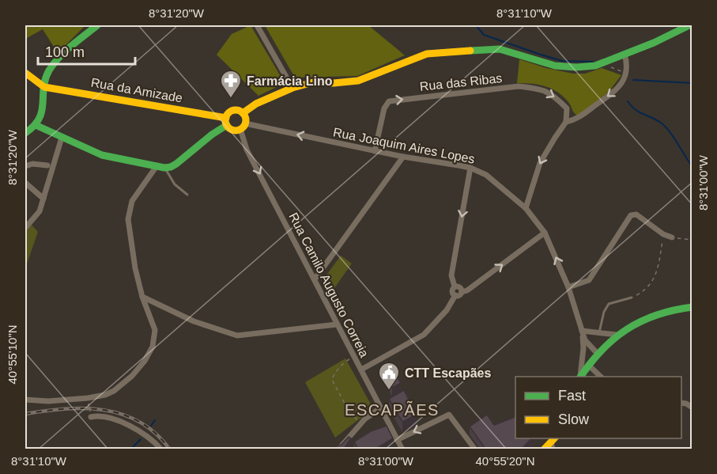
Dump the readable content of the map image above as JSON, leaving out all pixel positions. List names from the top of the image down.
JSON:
{
  "streets": {
    "street": [
      "Rua das Ribas",
      "Rua da Amizade",
      "Rua Joaquim Aires Lopes",
      "Rua Camilo Augusto Correia"
    ]
  },
  "crossings": [
    ["Rua das Ribas", "Rua Joaquim Aires Lopes"],
    ["Rua da Amizade", "Rua Joaquim Aires Lopes"],
    ["Rua da Amizade", "Rua Camilo Augusto Correia"],
    ["Rua Joaquim Aires Lopes", "Rua Camilo Augusto Correia"]
  ],
  "one_way": ["Rua Joaquim Aires Lopes", "Rua Camilo Augusto Correia"],
  "districts": ["ESCAPÃES"],
  "places": {
    "pharmacy": ["Farmácia Lino"],
    "public building": ["CTT Escapães"]
  },
  "legend": ["Fast", "Slow"],
  "scale_bar": "100 m",
  "coordinates": [
    "8°31'20\"W",
    "8°31'10\"W",
    "8°31'00\"W",
    "40°55'10\"N",
    "40°55'20\"N"
  ]
}
